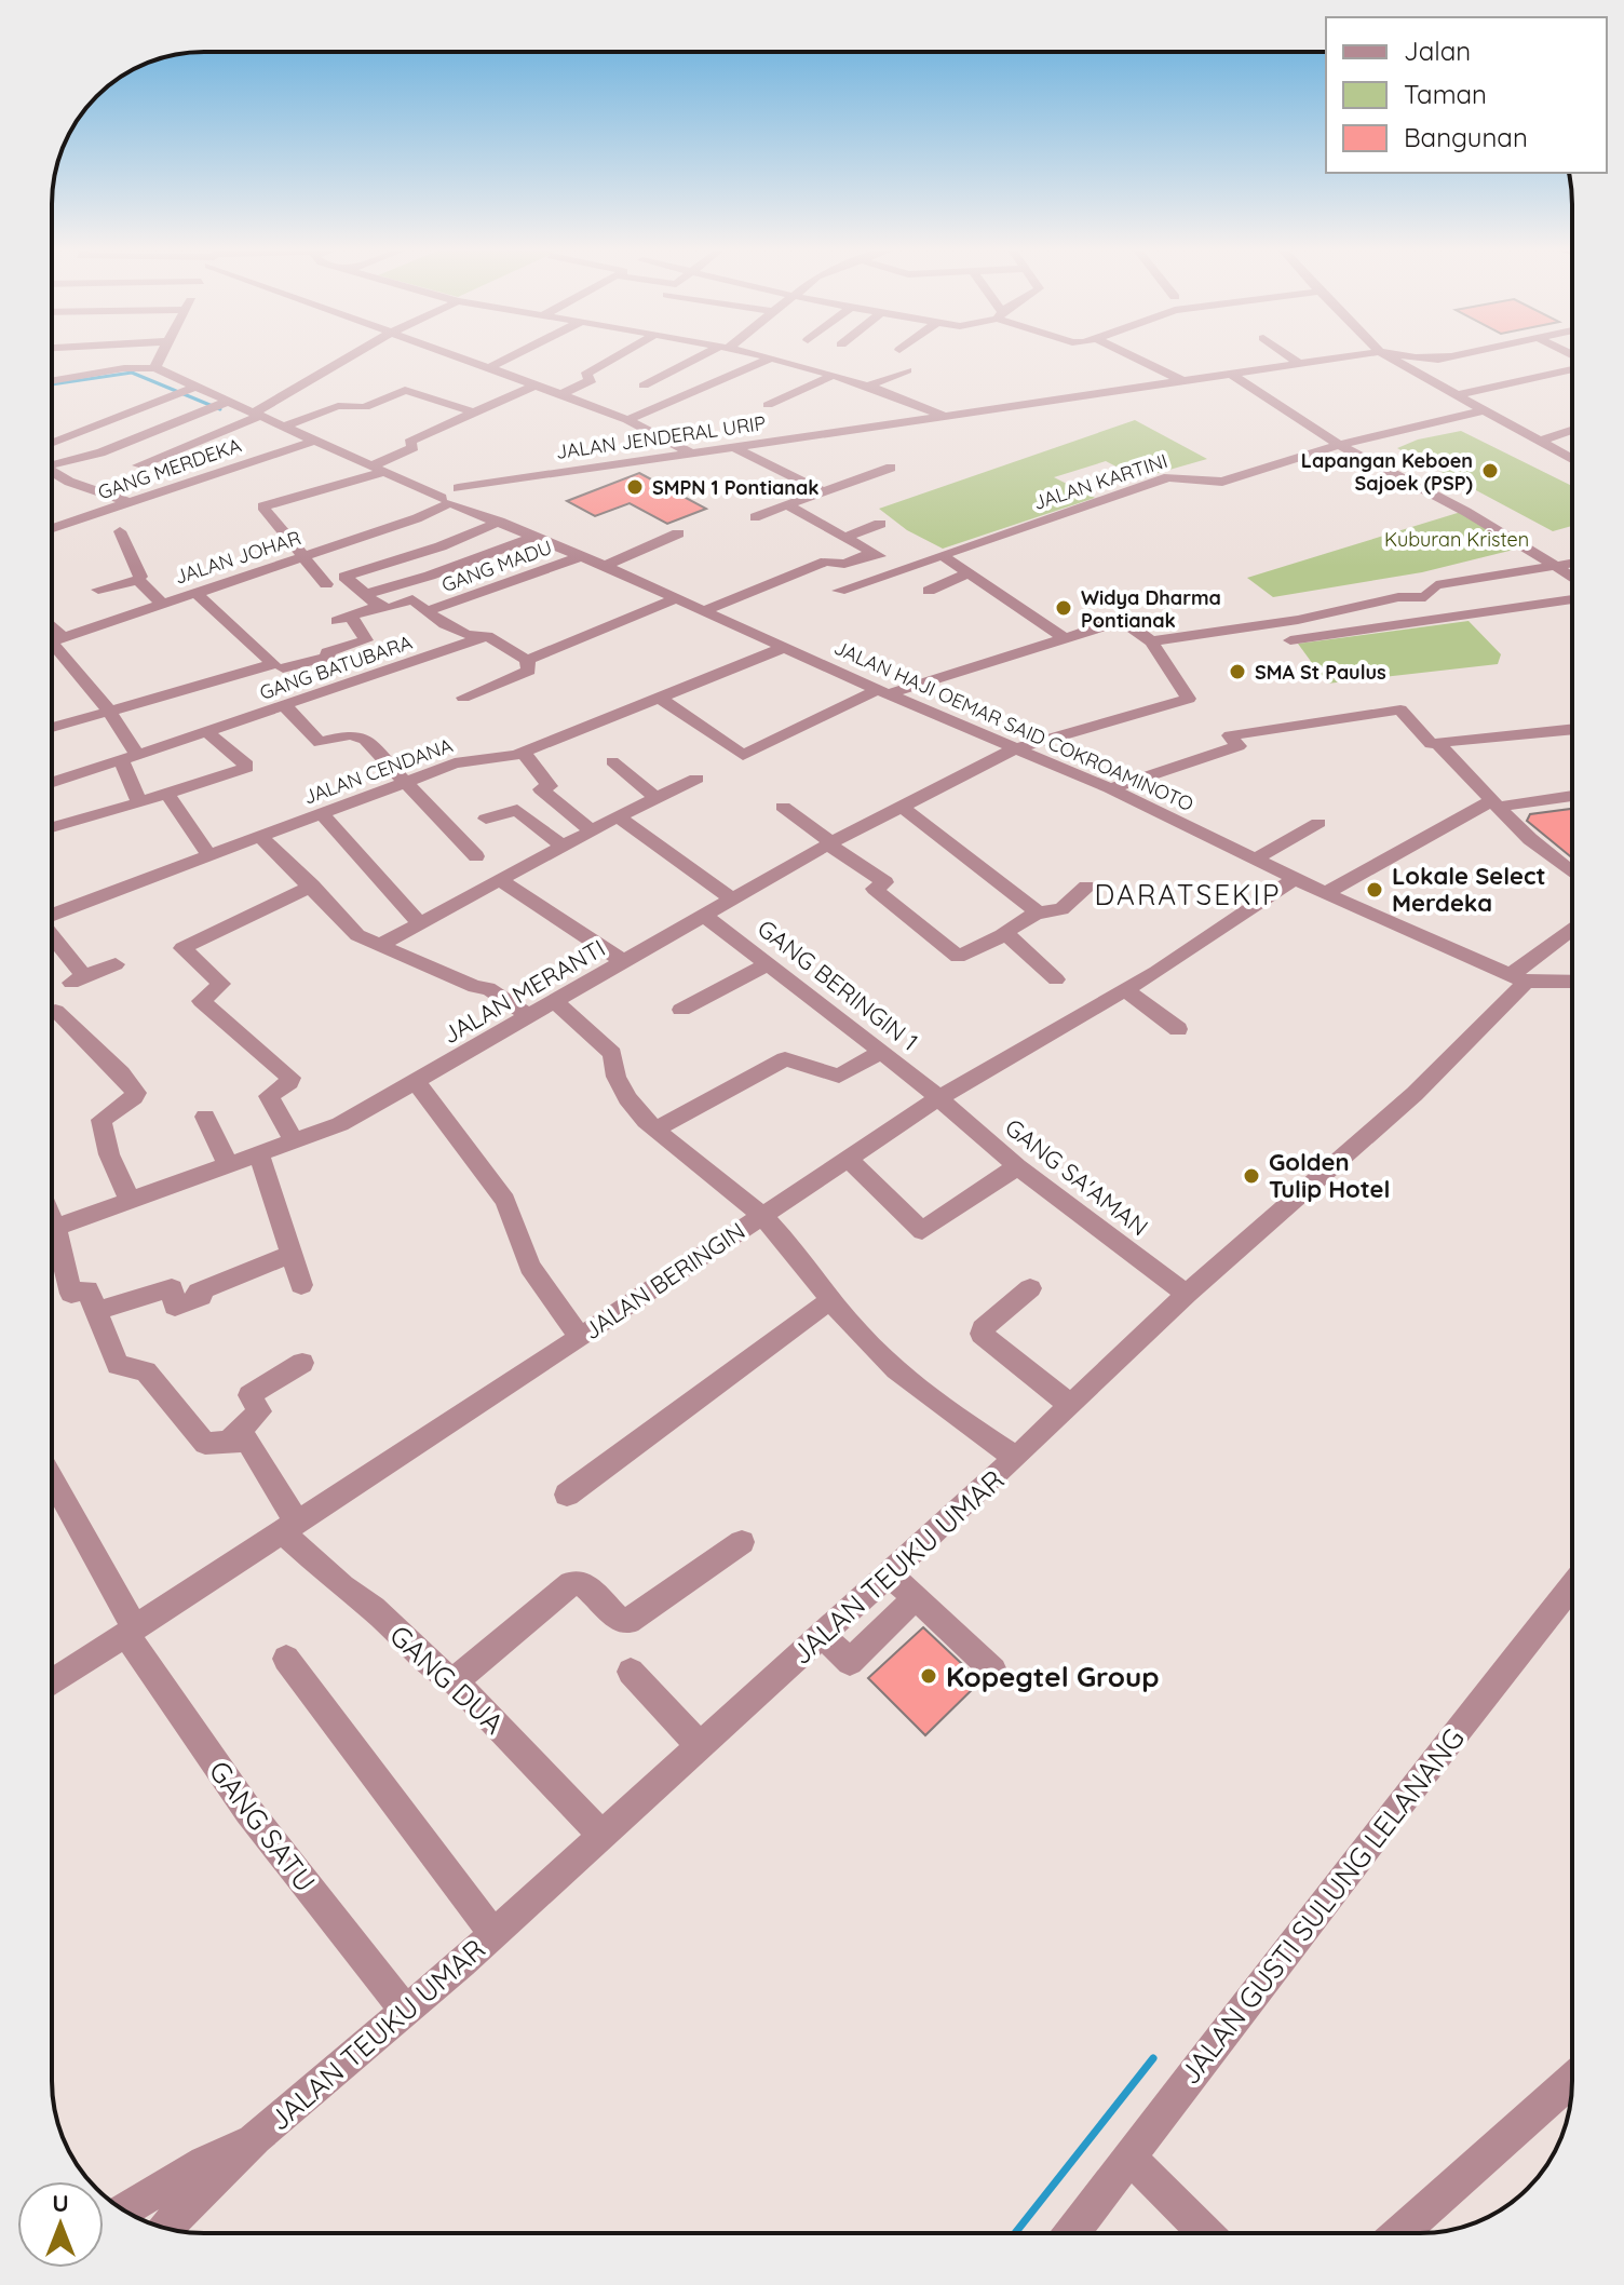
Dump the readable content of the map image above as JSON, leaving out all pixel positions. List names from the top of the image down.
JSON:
{
  "streets": {
    "street": [
      "JALAN JENDERAL URIP",
      "GANG MERDEKA",
      "JALAN KARTINI",
      "JALAN JOHAR",
      "GANG MADU",
      "GANG BATUBARA",
      "JALAN HAJI OEMAR SAID COKROAMINOTO",
      "JALAN CENDANA",
      "GANG BERINGIN 1",
      "JALAN MERANTI",
      "GANG SA'AMAN",
      "JALAN BERINGIN",
      "JALAN TEUKU UMAR",
      "GANG DUA",
      "GANG SATU",
      "JALAN GUSTI SULUNG LELANANG"
    ]
  },
  "crossings": [
    ["JALAN JENDERAL URIP", "JALAN JOHAR"],
    ["GANG MADU", "JALAN HAJI OEMAR SAID COKROAMINOTO"],
    ["JALAN HAJI OEMAR SAID COKROAMINOTO", "JALAN CENDANA"],
    ["JALAN HAJI OEMAR SAID COKROAMINOTO", "JALAN MERANTI"],
    ["JALAN HAJI OEMAR SAID COKROAMINOTO", "JALAN BERINGIN"],
    ["JALAN HAJI OEMAR SAID COKROAMINOTO", "JALAN TEUKU UMAR"],
    ["GANG BERINGIN 1", "JALAN MERANTI"],
    ["GANG BERINGIN 1", "GANG SA'AMAN"],
    ["GANG BERINGIN 1", "JALAN BERINGIN"],
    ["GANG SA'AMAN", "JALAN BERINGIN"],
    ["GANG SA'AMAN", "JALAN TEUKU UMAR"],
    ["JALAN BERINGIN", "GANG DUA"],
    ["JALAN BERINGIN", "GANG SATU"],
    ["JALAN TEUKU UMAR", "GANG DUA"],
    ["JALAN TEUKU UMAR", "GANG SATU"]
  ],
  "districts": ["DARATSEKIP"],
  "parks": ["Kuburan Kristen"],
  "places": [
    "Lapangan Keboen Sajoek (PSP)",
    "SMPN 1 Pontianak",
    "Widya Dharma Pontianak",
    "SMA St Paulus",
    "Lokale Select Merdeka",
    "Golden Tulip Hotel",
    "Kopegtel Group"
  ],
  "legend": ["Jalan", "Taman", "Bangunan"],
  "north": "top"
}
